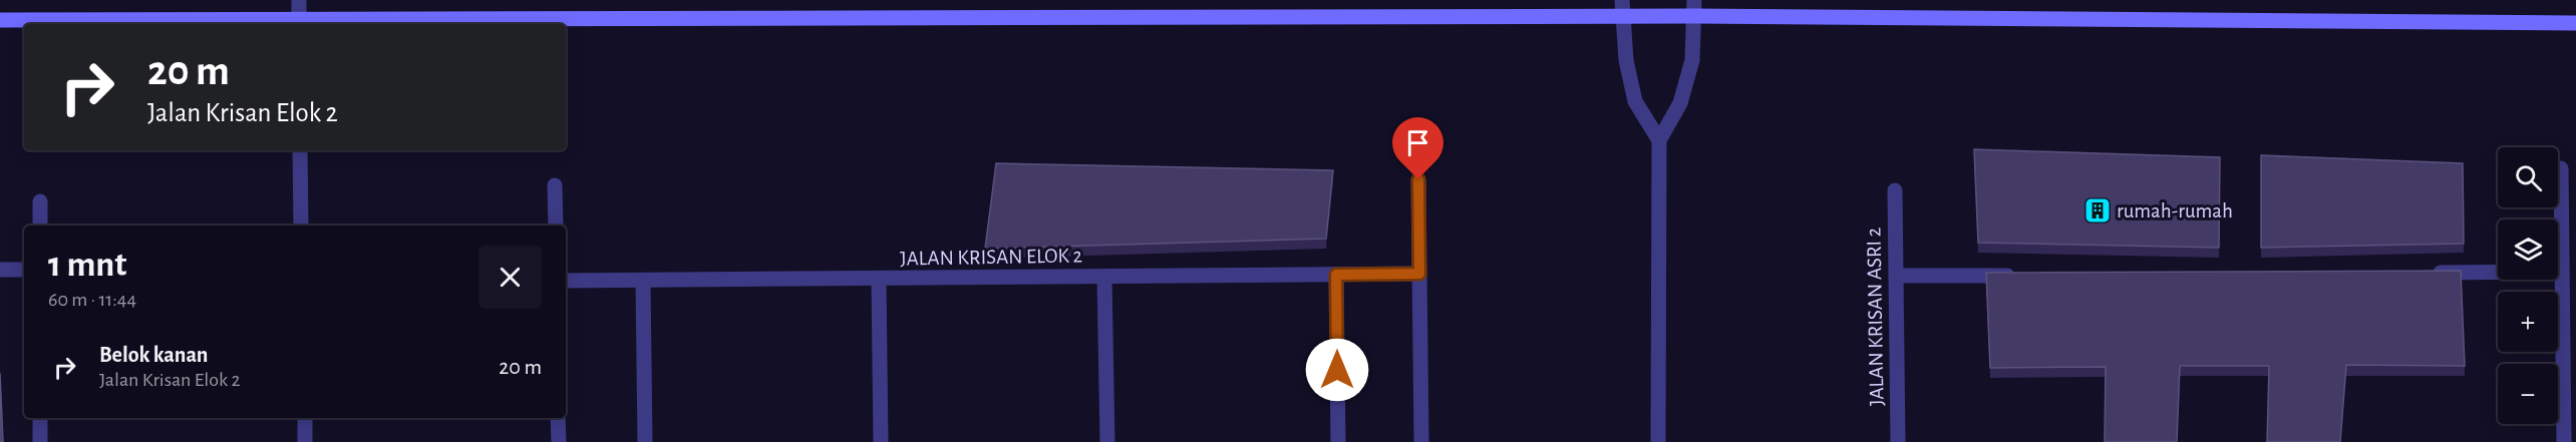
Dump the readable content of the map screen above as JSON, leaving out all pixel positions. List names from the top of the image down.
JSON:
{
  "streets": {
    "street": ["JALAN KRISAN ELOK 2", "JALAN KRISAN ASRI 2"]
  },
  "places": {
    "building": ["rumah-rumah"]
  },
  "page": {
    "turn": ["20 m", "Jalan Krisan Elok 2"],
    "map_buttons": ["+", "−"],
    "heading": ["1 mnt", "60 m · 11:44"],
    "list": [
      {
        "name": "Belok kanan",
        "note": "Jalan Krisan Elok 2",
        "value": "20 m"
      }
    ]
  }
}
